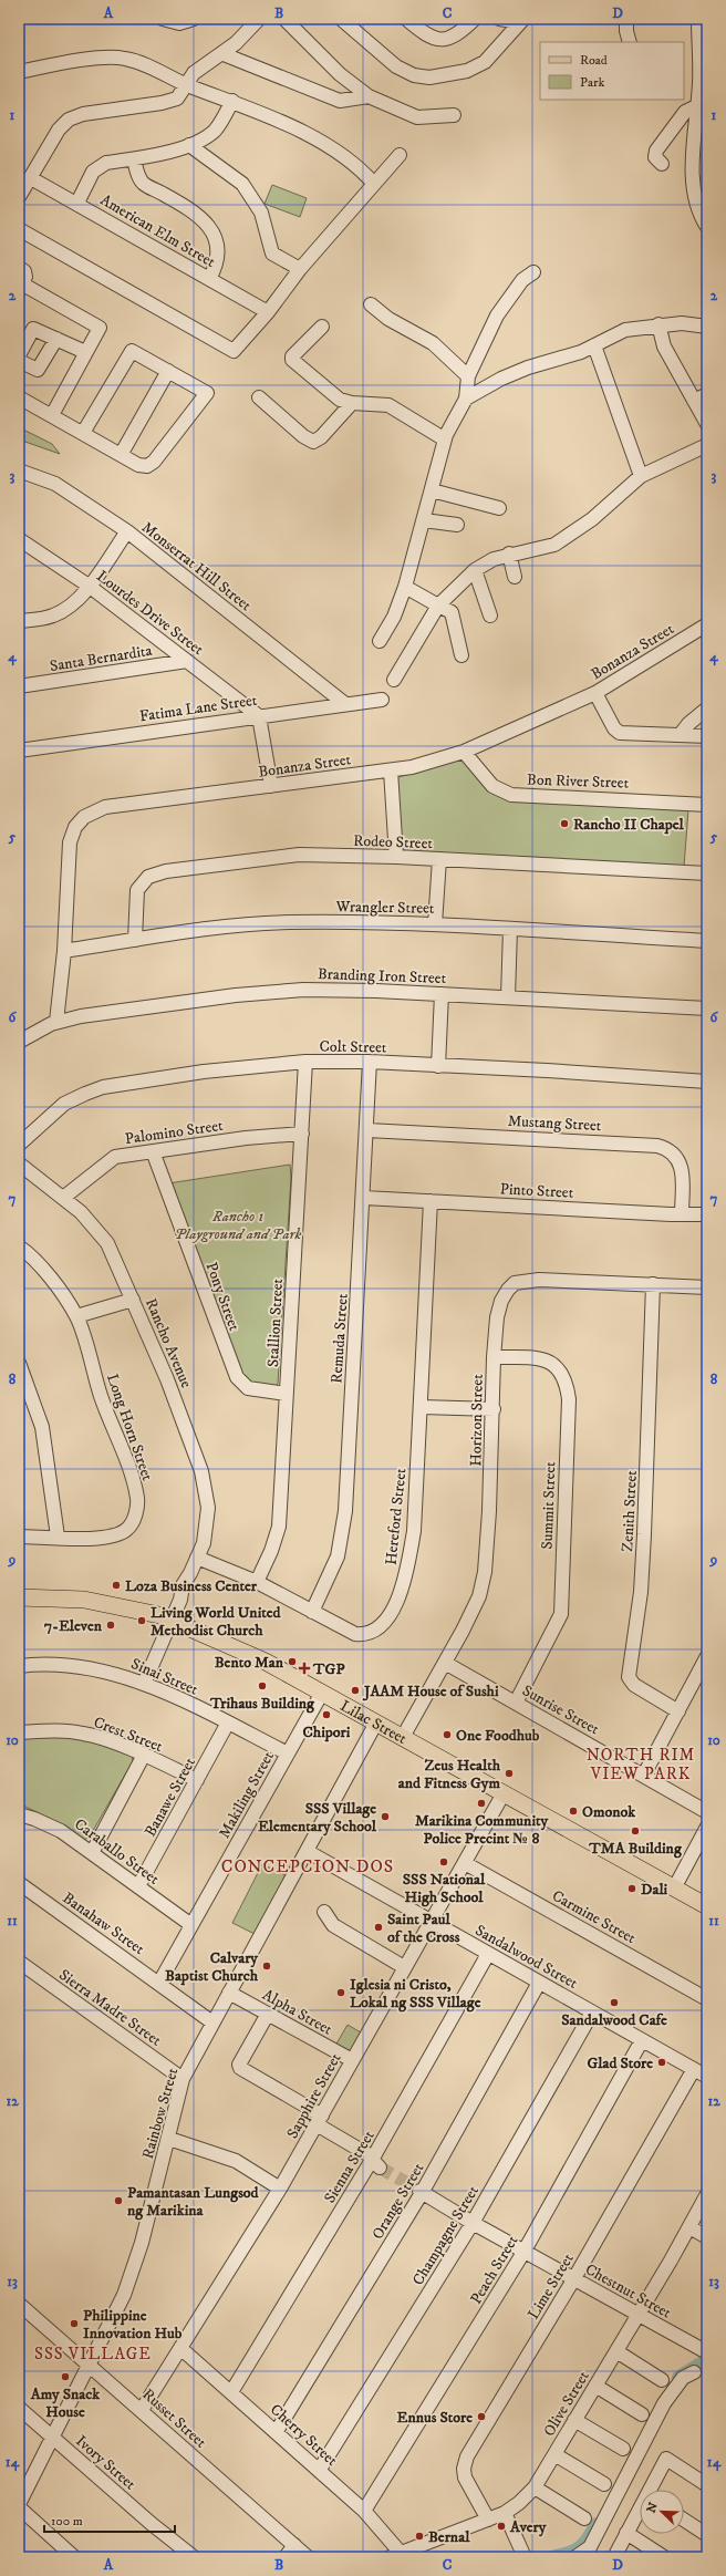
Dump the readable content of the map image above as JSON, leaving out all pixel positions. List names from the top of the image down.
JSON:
{
  "streets": {
    "main road": ["Lilac Street"],
    "street": [
      "American Elm Street",
      "Monserrat Hill Street",
      "Lourdes Drive Street",
      "Bonanza Street",
      "Santa Bernardita",
      "Fatima Lane Street",
      "Bon River Street",
      "Rodeo Street",
      "Wrangler Street",
      "Branding Iron Street",
      "Colt Street",
      "Mustang Street",
      "Palomino Street",
      "Pinto Street",
      "Pony Street",
      "Stallion Street",
      "Remuda Street",
      "Rancho Avenue",
      "Horizon Street",
      "Long Horn Street",
      "Summit Street",
      "Zenith Street",
      "Hereford Street",
      "Sinai Street",
      "Sunrise Street",
      "Crest Street",
      "Makiling Street",
      "Banawe Street",
      "Caraballo Street",
      "Carmine Street",
      "Banahaw Street",
      "Sandalwood Street",
      "Sierra Madre Street",
      "Alpha Street",
      "Sapphire Street",
      "Rainbow Street",
      "Sienna Street",
      "Orange Street",
      "Champagne Street",
      "Peach Street",
      "Lime Street",
      "Chestnut Street",
      "Olive Street",
      "Russet Street",
      "Cherry Street",
      "Ivory Street"
    ]
  },
  "crossings": [
    ["Monserrat Hill Street", "Fatima Lane Street"],
    ["Lourdes Drive Street", "Santa Bernardita"],
    ["Lourdes Drive Street", "Fatima Lane Street"],
    ["Bonanza Street", "Bon River Street"],
    ["Bonanza Street", "Wrangler Street"],
    ["Bonanza Street", "Branding Iron Street"],
    ["Rodeo Street", "Wrangler Street"],
    ["Colt Street", "Stallion Street"],
    ["Colt Street", "Remuda Street"],
    ["Mustang Street", "Pinto Street"],
    ["Mustang Street", "Remuda Street"],
    ["Palomino Street", "Pony Street"],
    ["Palomino Street", "Stallion Street"],
    ["Palomino Street", "Rancho Avenue"],
    ["Pinto Street", "Remuda Street"],
    ["Pinto Street", "Hereford Street"],
    ["Pony Street", "Stallion Street"],
    ["Stallion Street", "Hereford Street"],
    ["Remuda Street", "Hereford Street"],
    ["Rancho Avenue", "Hereford Street"],
    ["Rancho Avenue", "Sinai Street"],
    ["Rancho Avenue", "Lilac Street"],
    ["Horizon Street", "Summit Street"],
    ["Horizon Street", "Zenith Street"],
    ["Horizon Street", "Sunrise Street"],
    ["Horizon Street", "Lilac Street"],
    ["Summit Street", "Sunrise Street"],
    ["Sinai Street", "Makiling Street"],
    ["Sinai Street", "Banawe Street"],
    ["Lilac Street", "Makiling Street"],
    ["Lilac Street", "Sapphire Street"],
    ["Lilac Street", "Rainbow Street"],
    ["Crest Street", "Banawe Street"],
    ["Makiling Street", "Caraballo Street"],
    ["Makiling Street", "Banahaw Street"],
    ["Banawe Street", "Caraballo Street"],
    ["Carmine Street", "Sapphire Street"],
    ["Banahaw Street", "Rainbow Street"],
    ["Sandalwood Street", "Sapphire Street"],
    ["Sandalwood Street", "Rainbow Street"],
    ["Sandalwood Street", "Sienna Street"],
    ["Sandalwood Street", "Orange Street"],
    ["Sandalwood Street", "Champagne Street"],
    ["Sandalwood Street", "Peach Street"],
    ["Sandalwood Street", "Lime Street"],
    ["Sierra Madre Street", "Rainbow Street"],
    ["Alpha Street", "Sapphire Street"],
    ["Alpha Street", "Rainbow Street"],
    ["Sapphire Street", "Russet Street"],
    ["Sapphire Street", "Cherry Street"],
    ["Rainbow Street", "Russet Street"],
    ["Rainbow Street", "Ivory Street"],
    ["Sienna Street", "Cherry Street"],
    ["Orange Street", "Chestnut Street"],
    ["Orange Street", "Cherry Street"],
    ["Champagne Street", "Chestnut Street"],
    ["Champagne Street", "Cherry Street"],
    ["Peach Street", "Chestnut Street"],
    ["Peach Street", "Cherry Street"],
    ["Lime Street", "Chestnut Street"],
    ["Lime Street", "Olive Street"],
    ["Chestnut Street", "Olive Street"],
    ["Olive Street", "Cherry Street"]
  ],
  "districts": ["NORTH RIM VIEW PARK", "CONCEPCION DOS", "SSS VILLAGE"],
  "parks": ["Rancho 1 Playground and Park"],
  "places": {
    "other": [
      "Rancho II Chapel",
      "Loza Business Center",
      "Living World United Methodist Church",
      "7-Eleven",
      "Bento Man",
      "Trihaus Building",
      "JAAM House of Sushi",
      "Chipori",
      "One Foodhub",
      "Zeus Health and Fitness Gym",
      "Marikina Community Police Precint № 8",
      "Omonok",
      "SSS Village Elementary School",
      "TMA Building",
      "SSS National High School",
      "Dali",
      "Saint Paul of the Cross",
      "Calvary Baptist Church",
      "Iglesia ni Cristo, Lokal ng SSS Village",
      "Sandalwood Cafe",
      "Glad Store",
      "Pamantasan Lungsod ng Marikina",
      "Philippine Innovation Hub",
      "Amy Snack House",
      "Ennus Store",
      "Avery",
      "Bernal"
    ],
    "health": ["TGP"]
  },
  "legend": ["Road", "Park"],
  "scale_bar": "100 m",
  "north": "top left",
  "grid": {
    "columns": [
      "A",
      "B",
      "C",
      "D"
    ],
    "rows": [
      "1",
      "2",
      "3",
      "4",
      "5",
      "6",
      "7",
      "8",
      "9",
      "10",
      "11",
      "12",
      "13",
      "14"
    ]
  }
}
